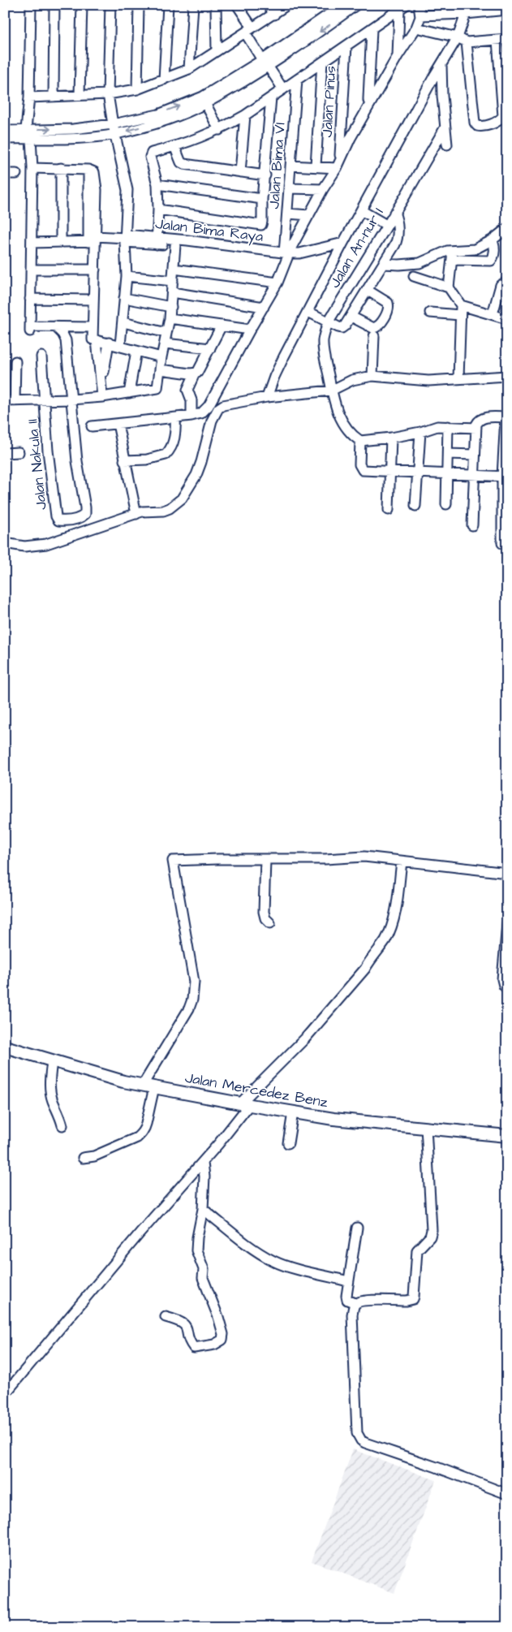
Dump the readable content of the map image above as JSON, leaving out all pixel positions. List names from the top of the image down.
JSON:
{
  "streets": {
    "main road": ["Jalan Mercedez Benz"],
    "street": [
      "Jalan Pinus",
      "Jalan Bima VI",
      "Jalan Bima Raya",
      "Jalan An-nur I",
      "Jalan Nakula II"
    ]
  },
  "crossings": [
    ["Jalan Bima VI", "Jalan Bima Raya"]
  ]
}
